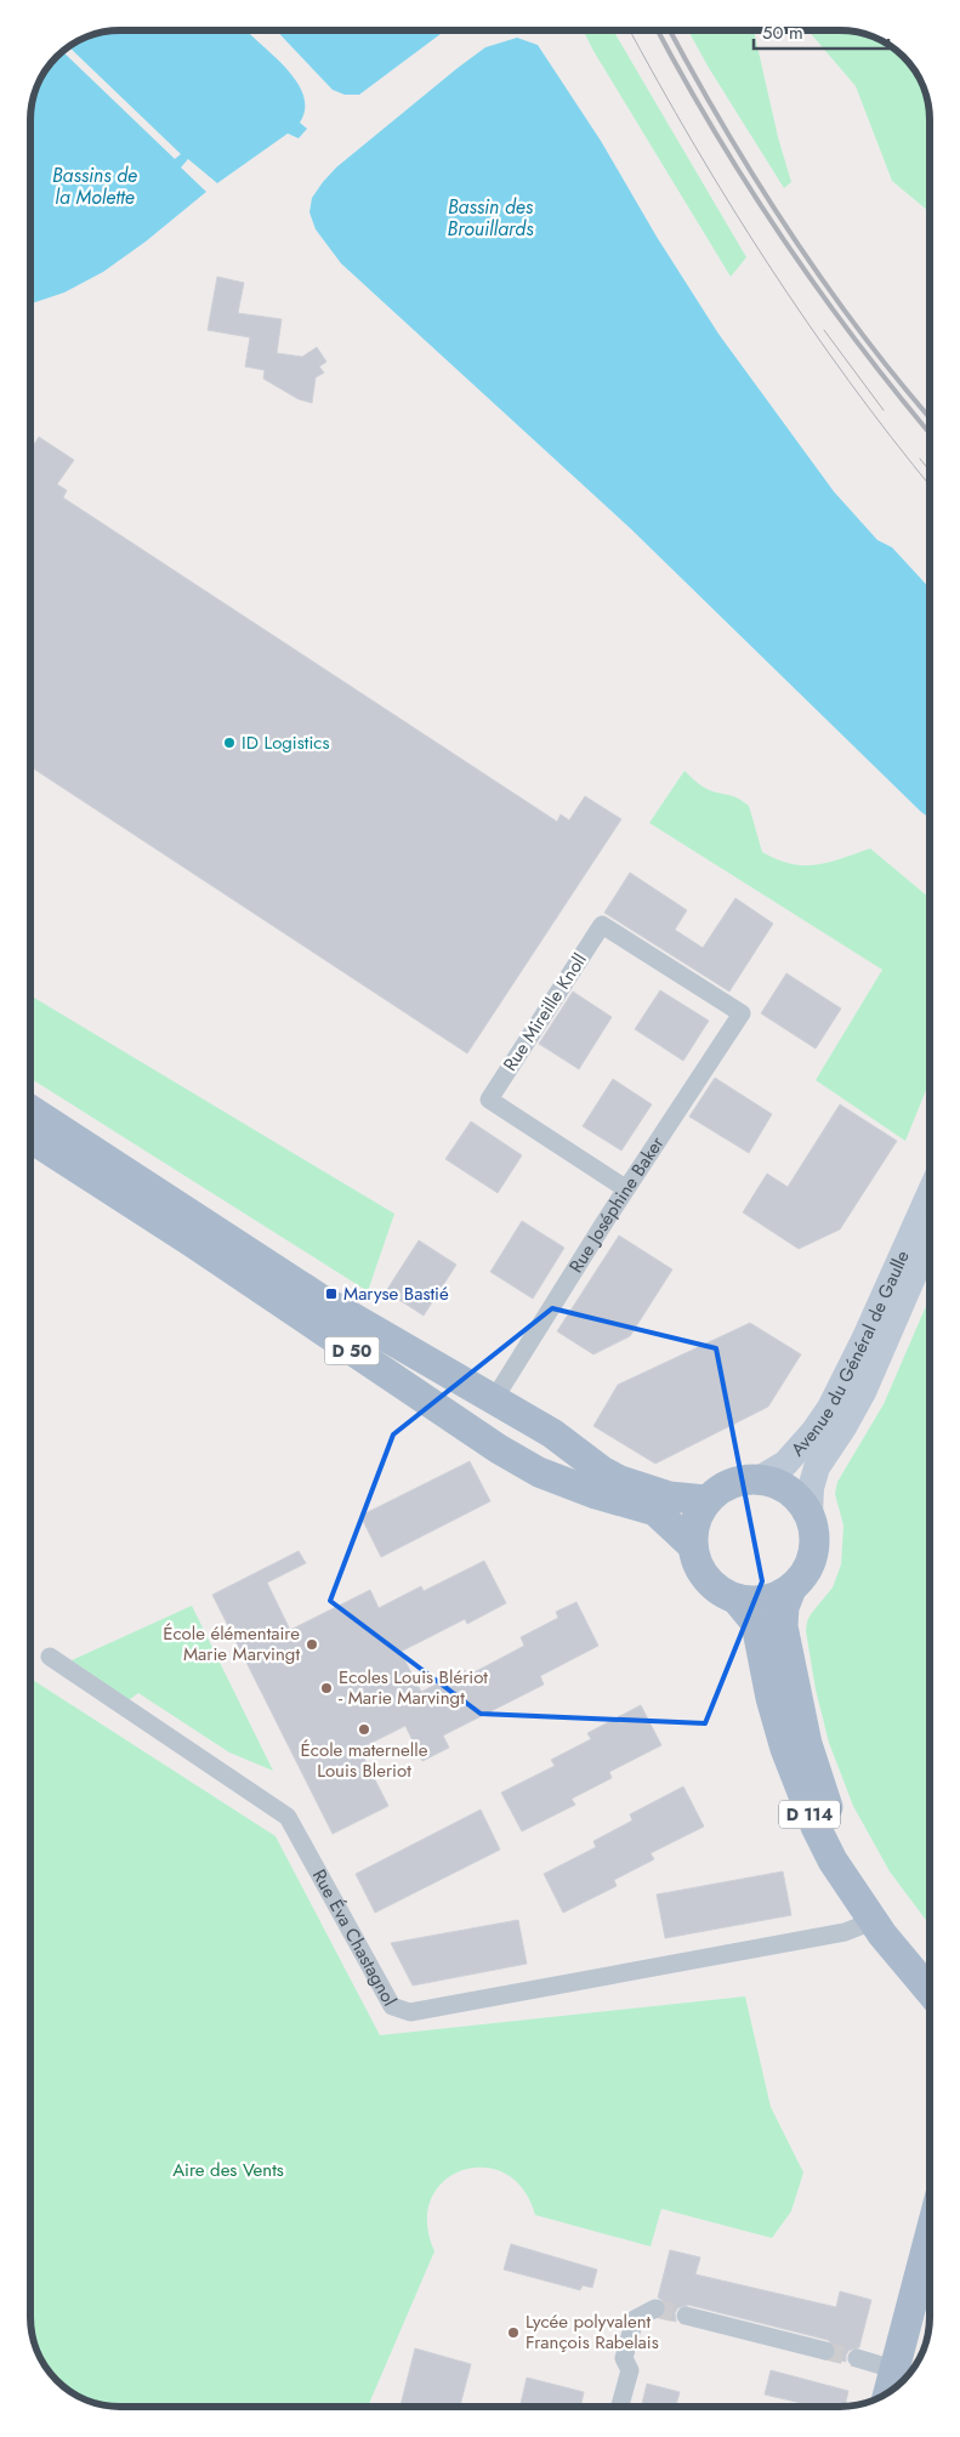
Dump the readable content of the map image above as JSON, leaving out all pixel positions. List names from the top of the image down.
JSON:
{
  "streets": {
    "main road": ["D 50", "Avenue du Général de Gaulle", "D 114"],
    "street": ["Rue Mireille Knoll", "Rue Joséphine Baker", "Rue Éva Chastagnol"]
  },
  "crossings": [
    ["Rue Mireille Knoll", "Rue Joséphine Baker"],
    ["Rue Joséphine Baker", "D 50"],
    ["D 50", "Avenue du Général de Gaulle"],
    ["D 50", "D 114"],
    ["Avenue du Général de Gaulle", "D 114"],
    ["D 114", "Rue Éva Chastagnol"]
  ],
  "water": ["Bassins de la Molette", "Bassin des Brouillards"],
  "parks": ["Aire des Vents"],
  "places": {
    "other": [
      "ID Logistics",
      "École élémentaire Marie Marvingt",
      "Ecoles Louis Blériot - Marie Marvingt",
      "École maternelle Louis Bleriot",
      "Lycée polyvalent François Rabelais"
    ],
    "transit": ["Maryse Bastié"]
  },
  "scale_bar": "50 m"
}
